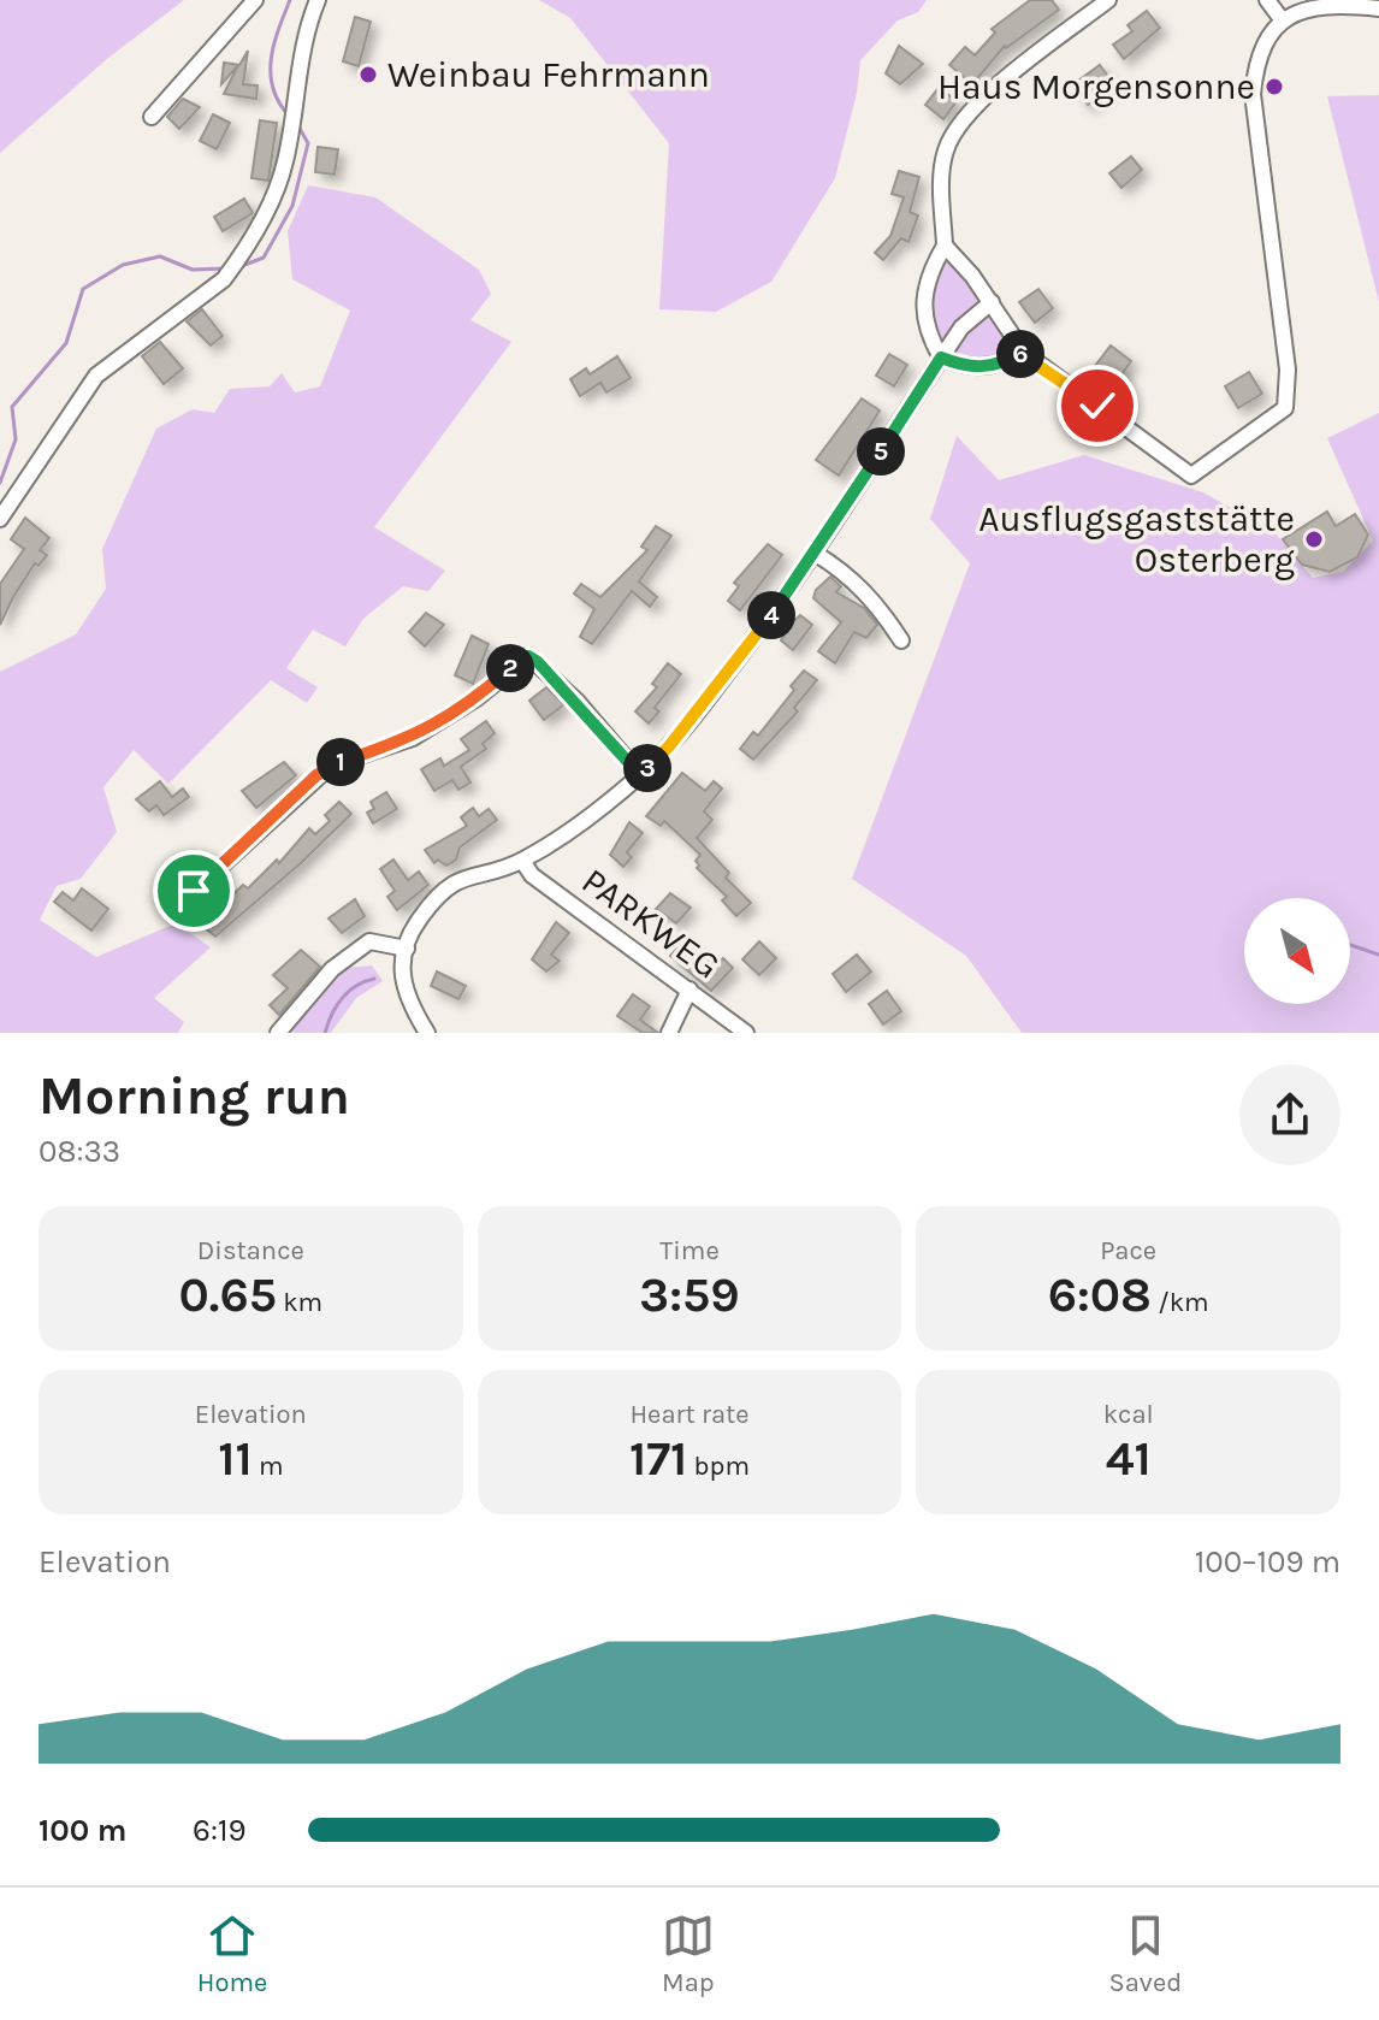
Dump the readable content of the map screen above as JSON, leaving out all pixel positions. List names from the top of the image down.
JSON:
{
  "streets": {
    "street": ["PARKWEG"]
  },
  "places": ["Weinbau Fehrmann", "Haus Morgensonne", "Ausflugsgaststätte Osterberg"],
  "north": "bottom right",
  "page": {
    "pins": [
      "6",
      "5",
      "4",
      "2",
      "1",
      "3"
    ],
    "heading": ["Morning run", "08:33"],
    "stats": [
      ["Distance", "0.65 km"],
      ["Time", "3:59"],
      ["Pace", "6:08 /km"],
      ["Elevation", "11 m"],
      ["Heart rate", "171 bpm"],
      ["kcal", "41"]
    ],
    "chart": ["Elevation", "100–109 m"],
    "list": [
      {
        "name": "100 m",
        "note": "6:19"
      }
    ],
    "tabs": ["Home", "Map", "Saved"]
  }
}
